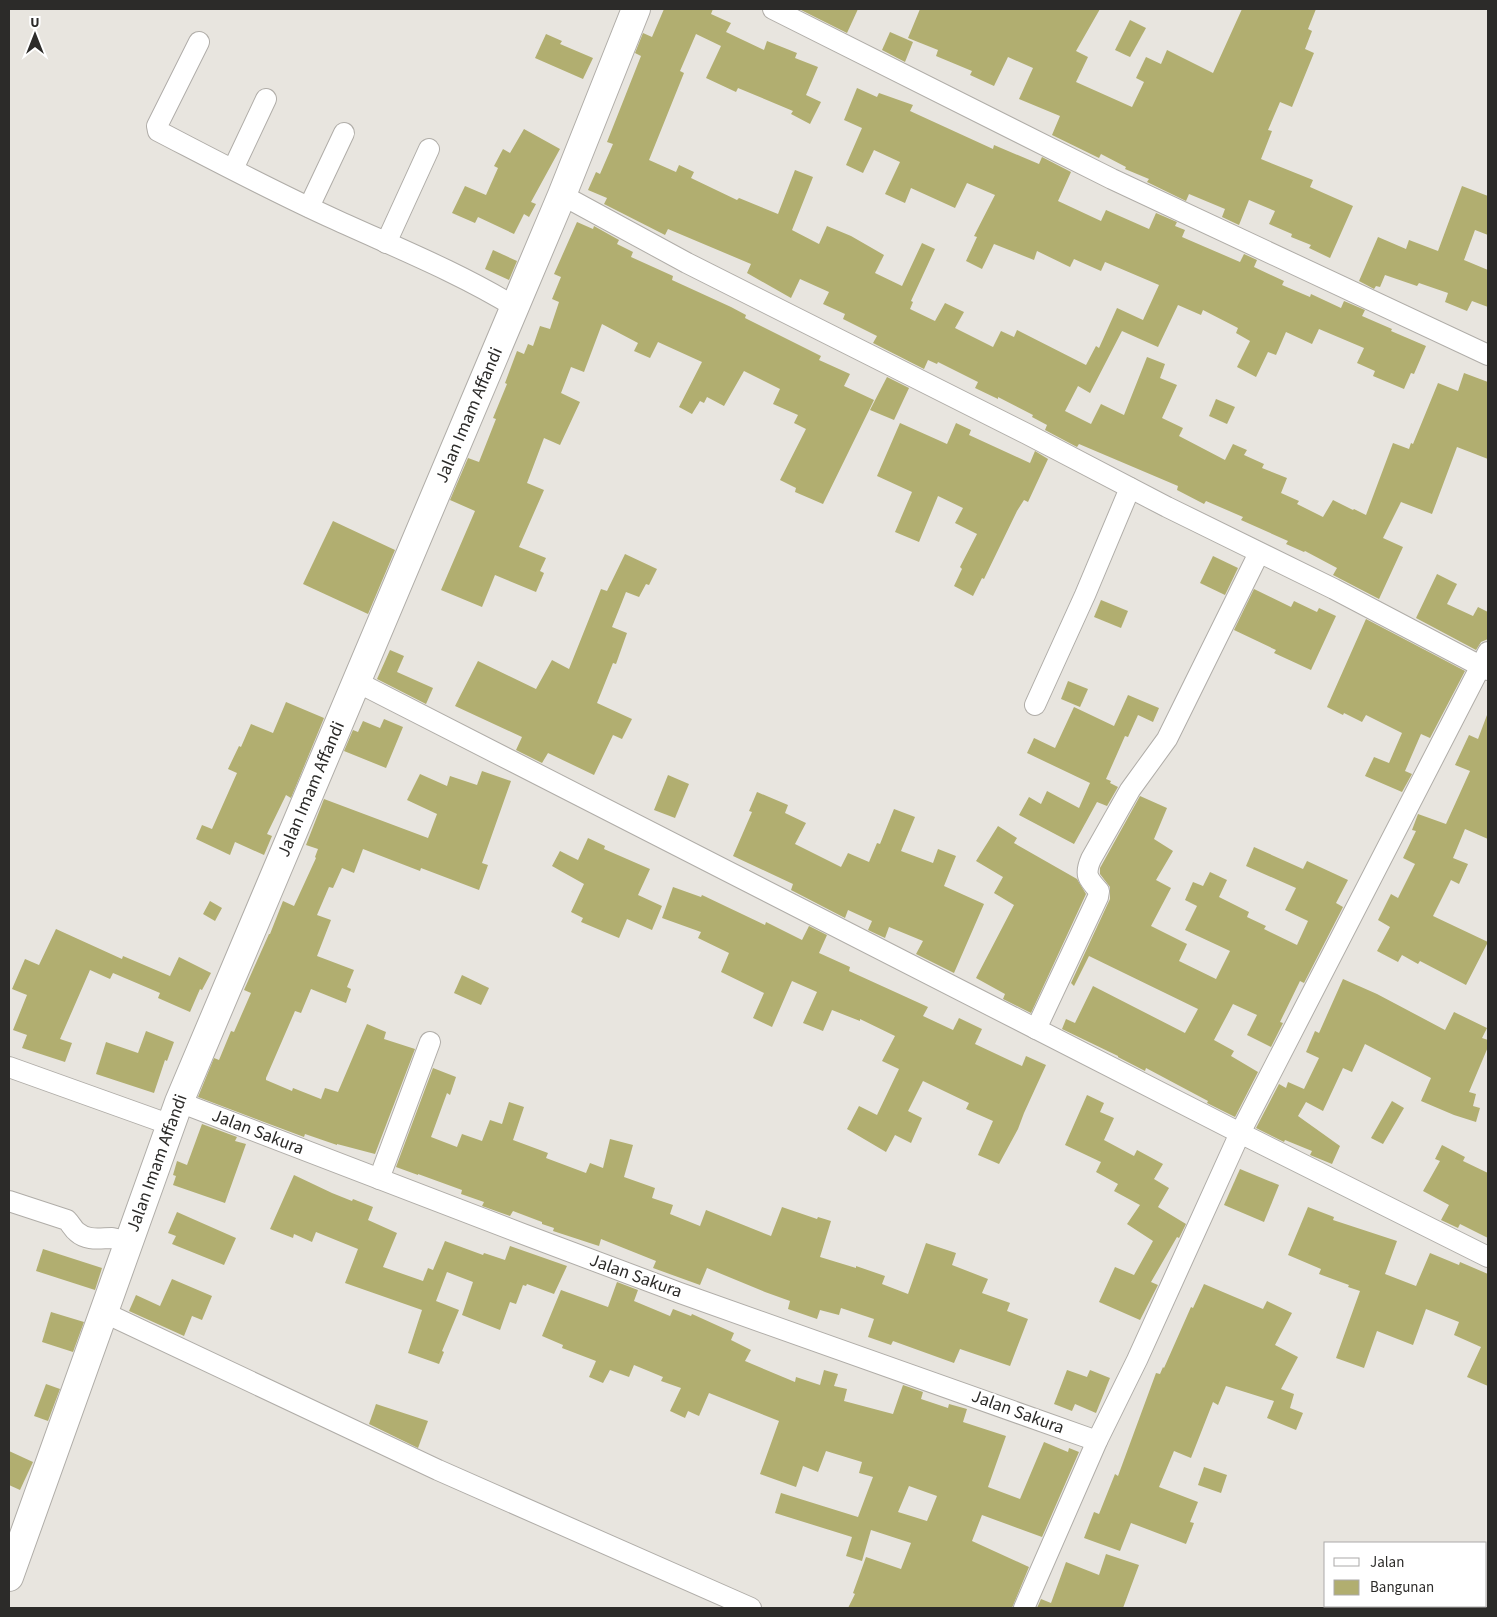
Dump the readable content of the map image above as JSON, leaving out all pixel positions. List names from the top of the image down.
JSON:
{
  "streets": {
    "street": ["Jalan Imam Affandi", "Jalan Sakura"]
  },
  "crossings": [
    ["Jalan Imam Affandi", "Jalan Sakura"]
  ],
  "legend": ["Jalan", "Bangunan"],
  "north": "top"
}
